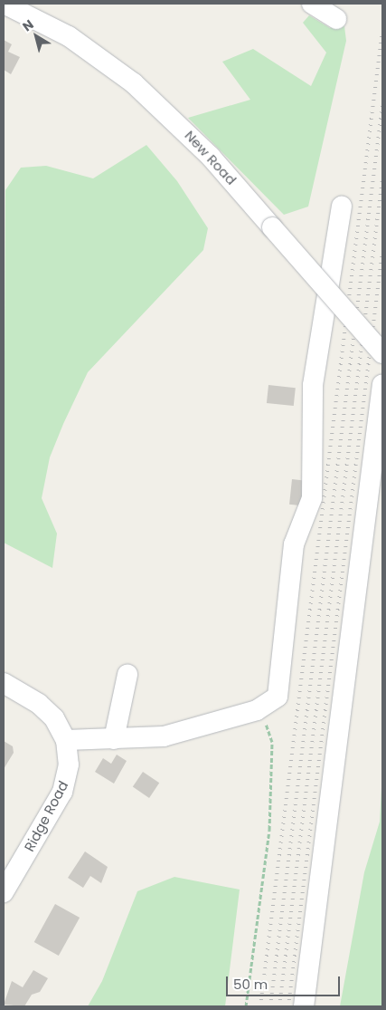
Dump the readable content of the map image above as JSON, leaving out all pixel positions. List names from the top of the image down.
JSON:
{
  "streets": {
    "street": ["New Road", "Ridge Road"]
  },
  "scale_bar": "50 m",
  "north": "top left"
}
